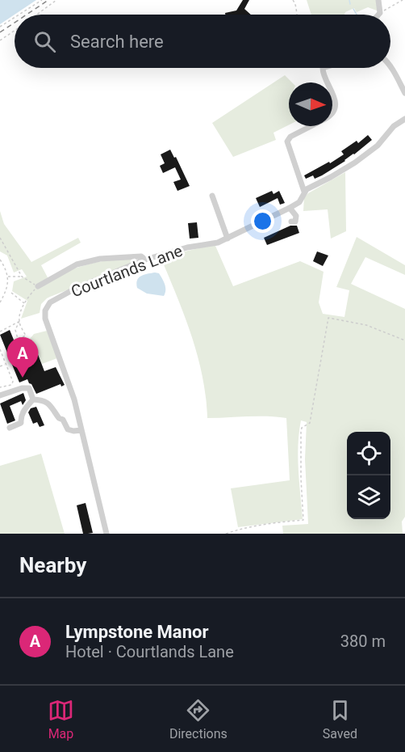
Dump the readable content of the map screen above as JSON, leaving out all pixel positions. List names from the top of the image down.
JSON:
{
  "streets": {
    "street": ["Courtlands Lane"]
  },
  "north": "right",
  "page": {
    "search": "Search here",
    "pins": "A",
    "heading": "Nearby",
    "list": [
      {
        "mark": "A",
        "name": "Lympstone Manor",
        "note": "Hotel · Courtlands Lane",
        "value": "380 m"
      }
    ],
    "nav": ["Map", "Directions", "Saved"]
  }
}
